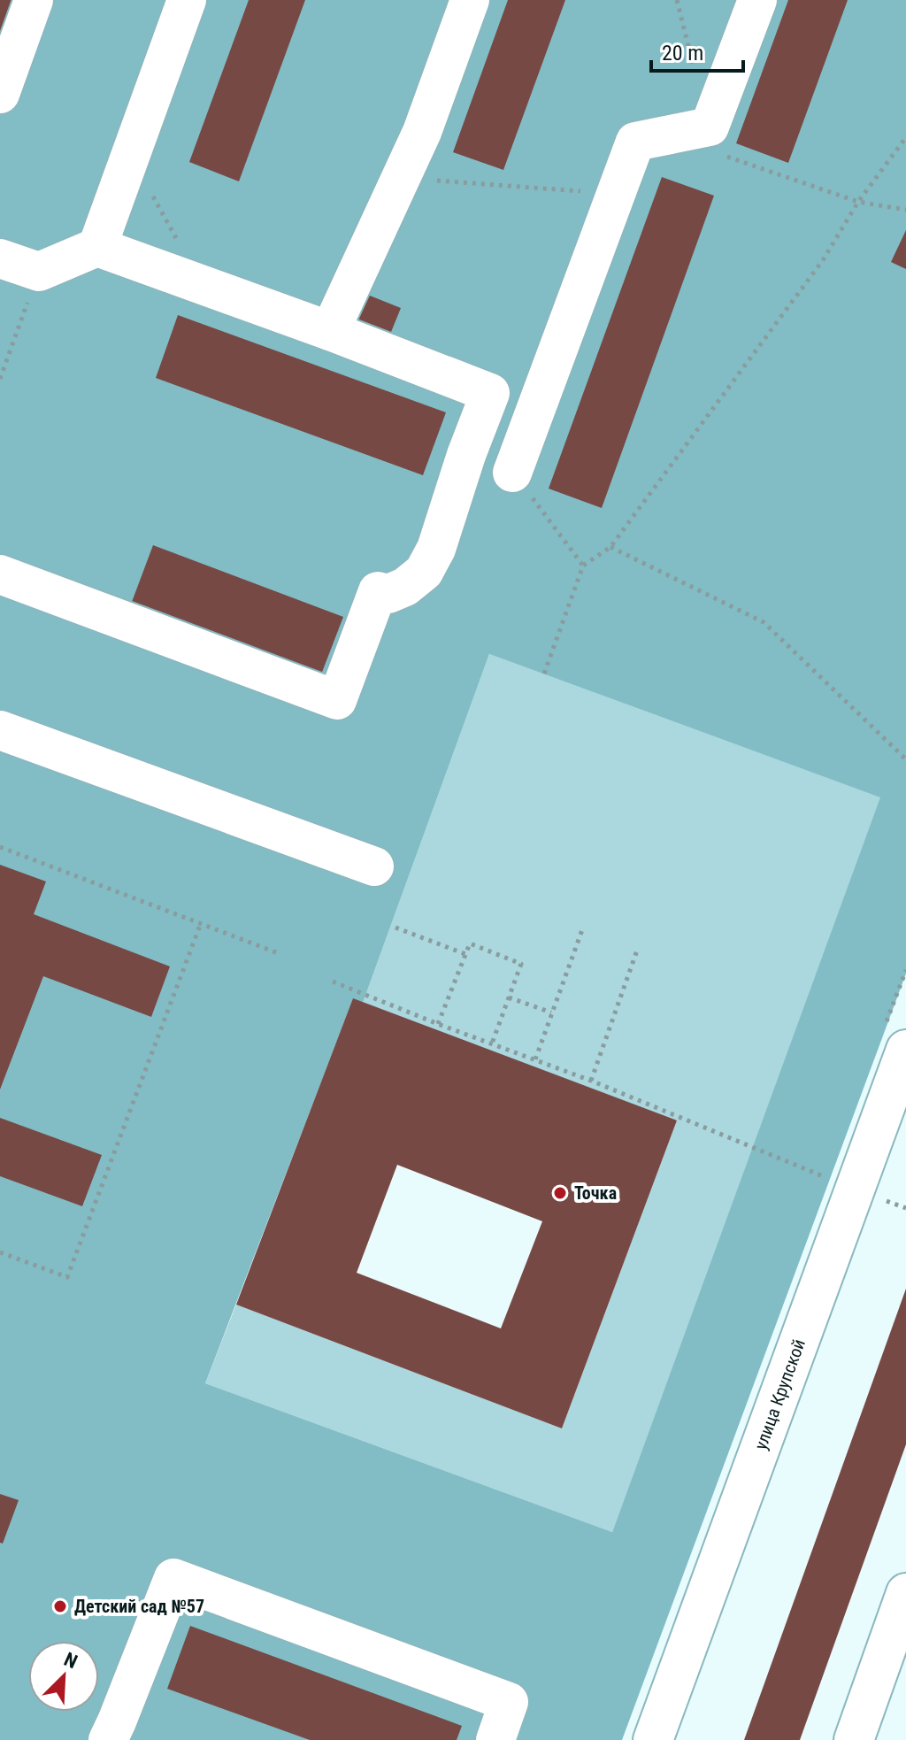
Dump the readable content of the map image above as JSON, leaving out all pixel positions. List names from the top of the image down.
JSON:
{
  "streets": {
    "street": ["улица Крупской"]
  },
  "places": ["Точка", "Детский сад №57"],
  "scale_bar": "20 m",
  "north": "top right"
}
